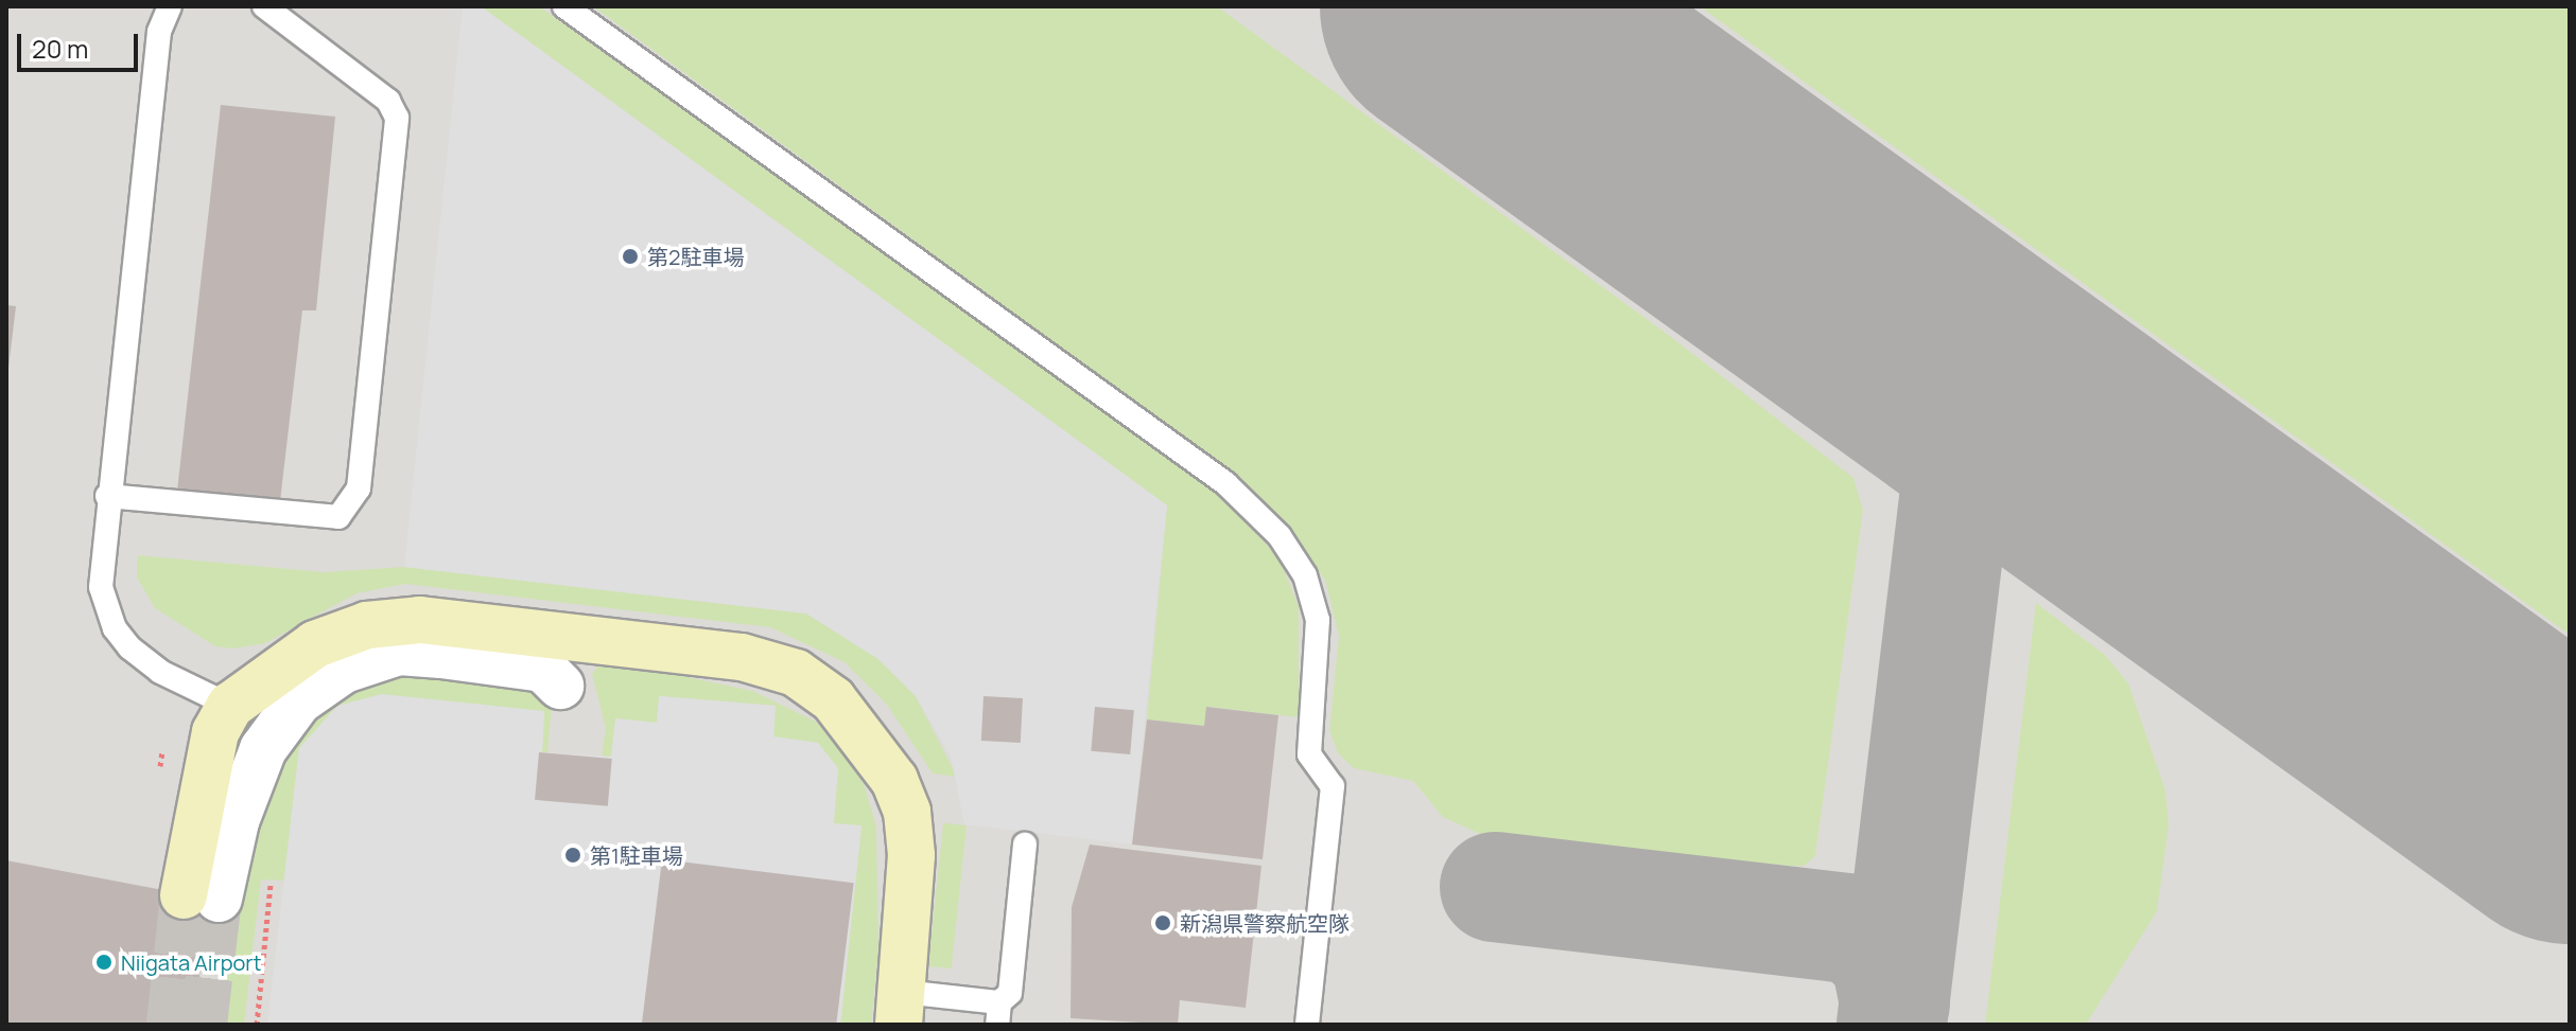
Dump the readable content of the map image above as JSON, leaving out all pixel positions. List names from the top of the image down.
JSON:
{
  "places": [
    "第2駐車場",
    "第1駐車場",
    "新潟県警察航空隊",
    "Niigata Airport"
  ],
  "scale_bar": "20 m"
}
